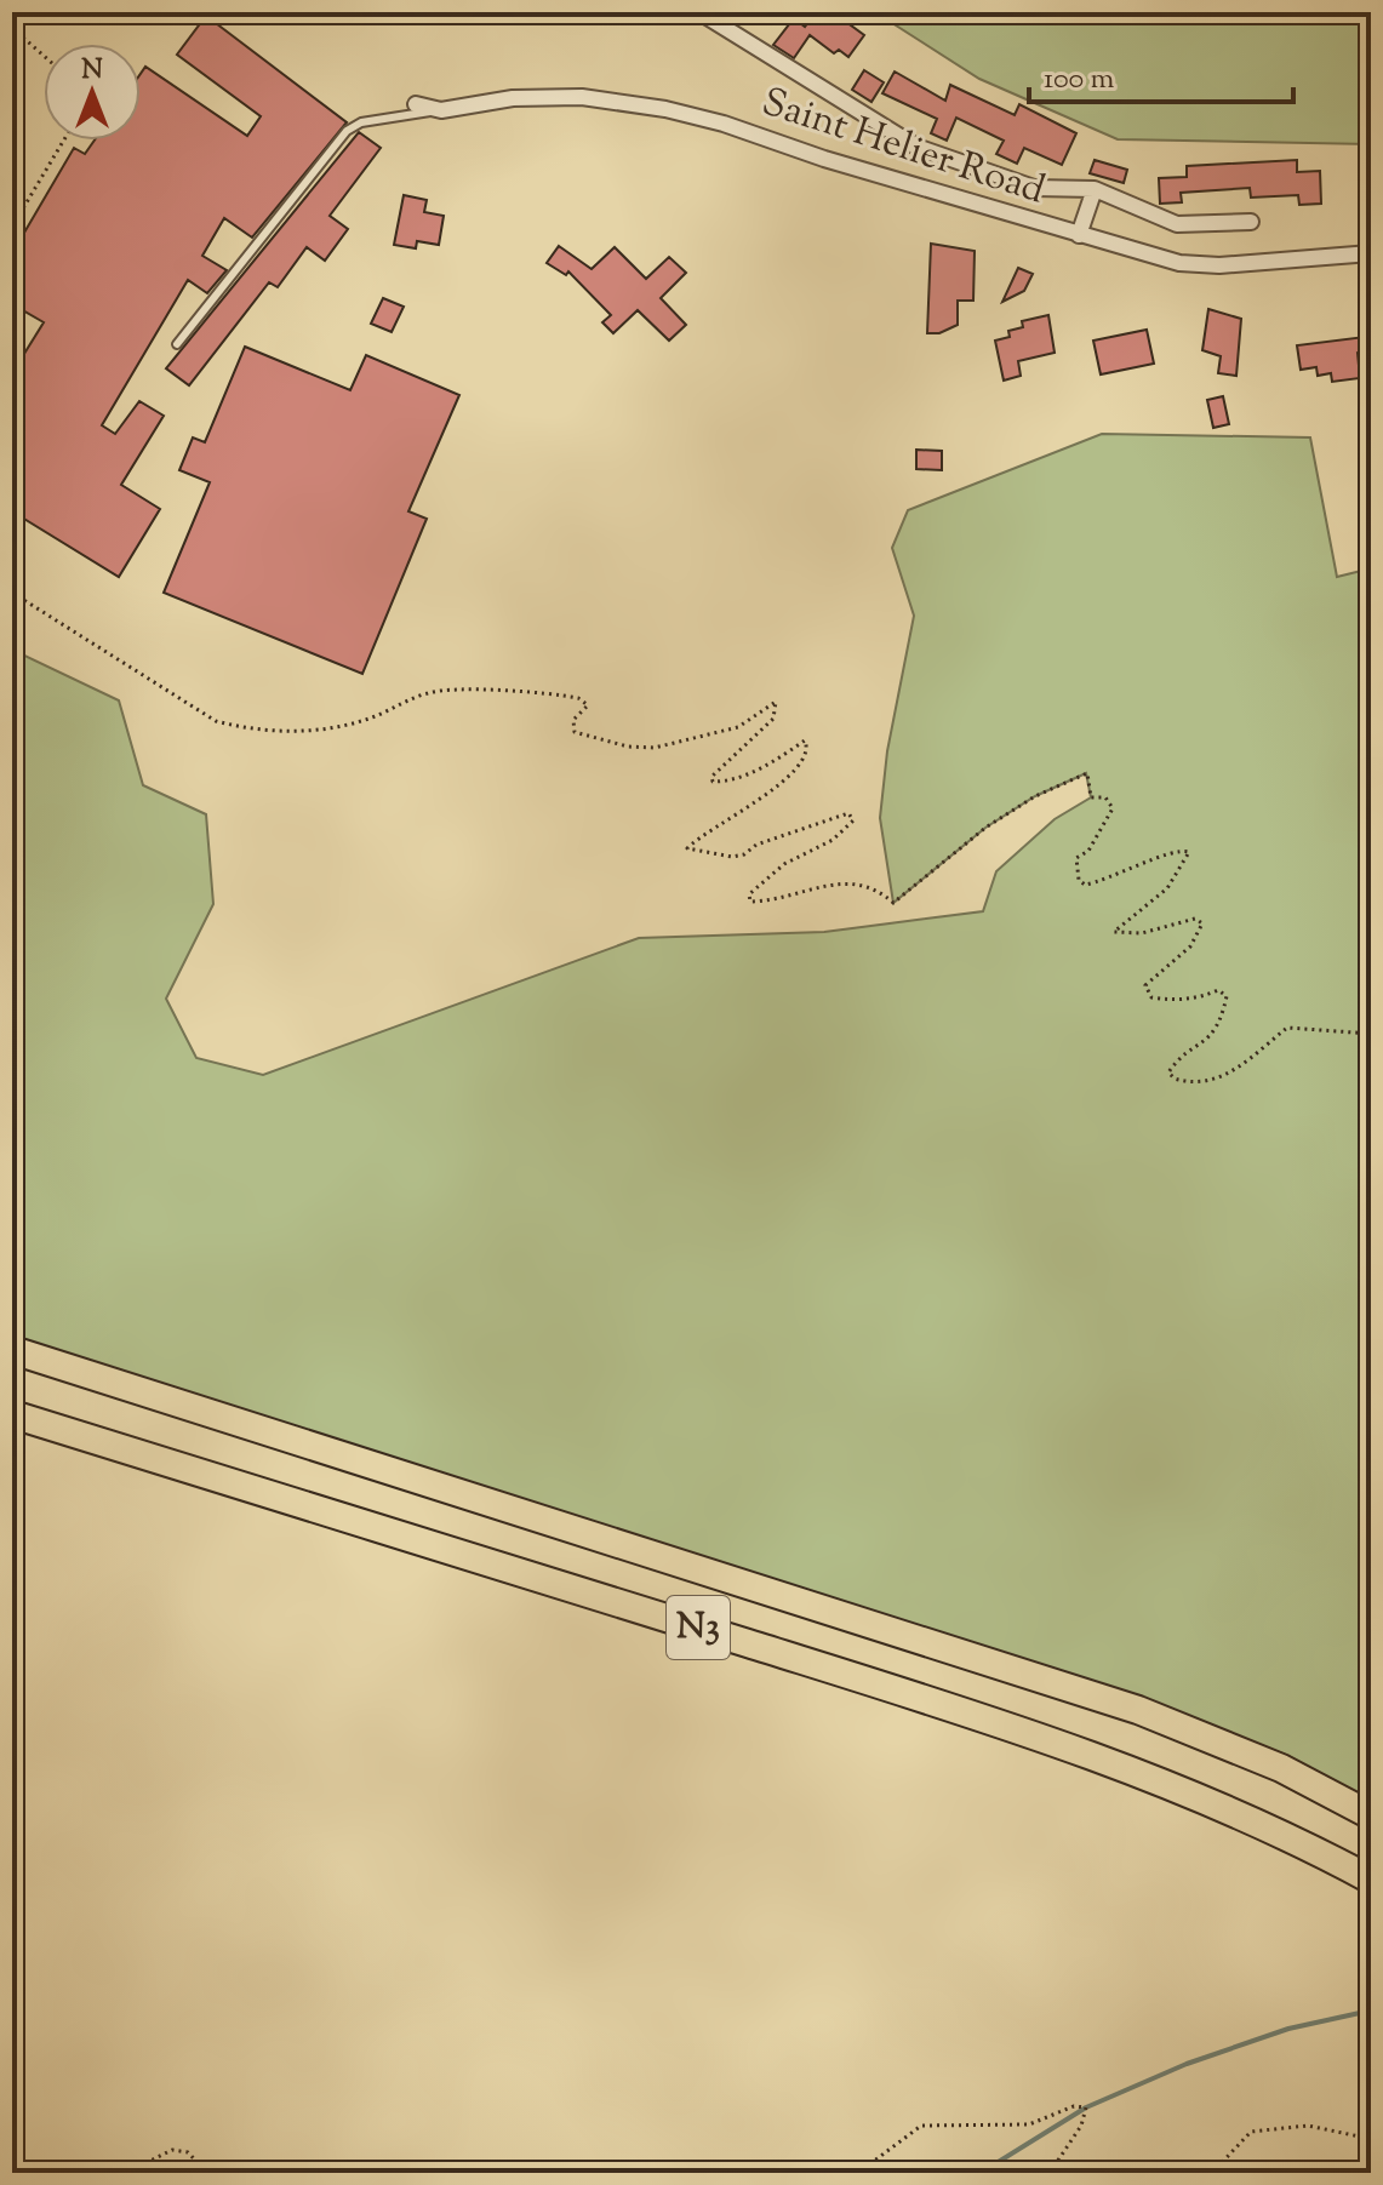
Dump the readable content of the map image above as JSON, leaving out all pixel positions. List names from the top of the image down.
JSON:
{
  "streets": {
    "highway": ["N3"],
    "street": ["Saint Helier Road"]
  },
  "scale_bar": "100 m",
  "north": "top"
}
